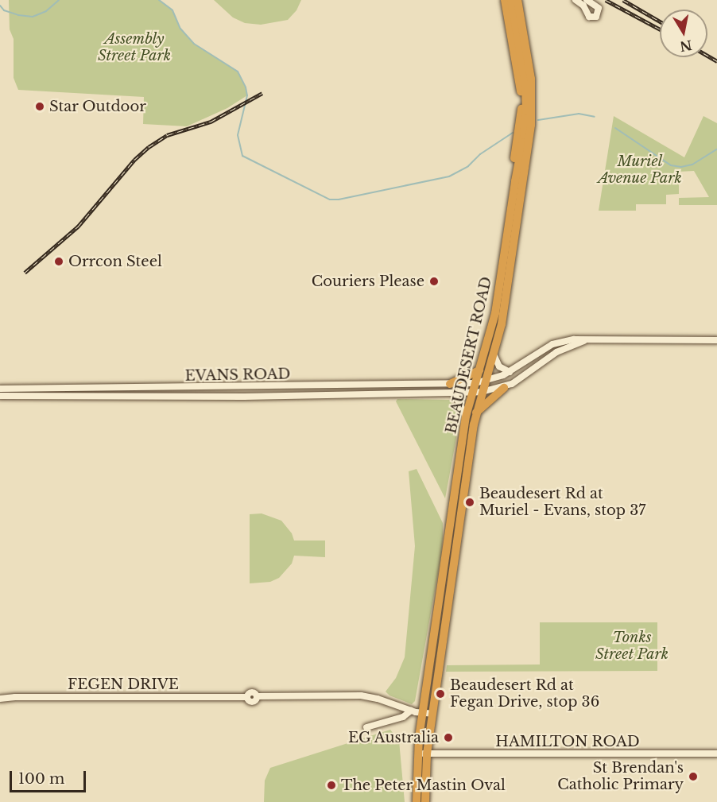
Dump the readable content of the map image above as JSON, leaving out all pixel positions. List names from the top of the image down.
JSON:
{
  "streets": {
    "highway": ["BEAUDESERT ROAD"],
    "main road": ["EVANS ROAD", "FEGEN DRIVE", "HAMILTON ROAD"]
  },
  "crossings": [
    ["BEAUDESERT ROAD", "EVANS ROAD"],
    ["BEAUDESERT ROAD", "HAMILTON ROAD"]
  ],
  "parks": ["Assembly Street Park", "Muriel Avenue Park", "Tonks Street Park"],
  "places": [
    "Star Outdoor",
    "Orrcon Steel",
    "Couriers Please",
    "Beaudesert Rd at Muriel - Evans, stop 37",
    "Beaudesert Rd at Fegan Drive, stop 36",
    "EG Australia",
    "St Brendan's Catholic Primary",
    "The Peter Mastin Oval"
  ],
  "scale_bar": "100 m",
  "north": "bottom"
}
